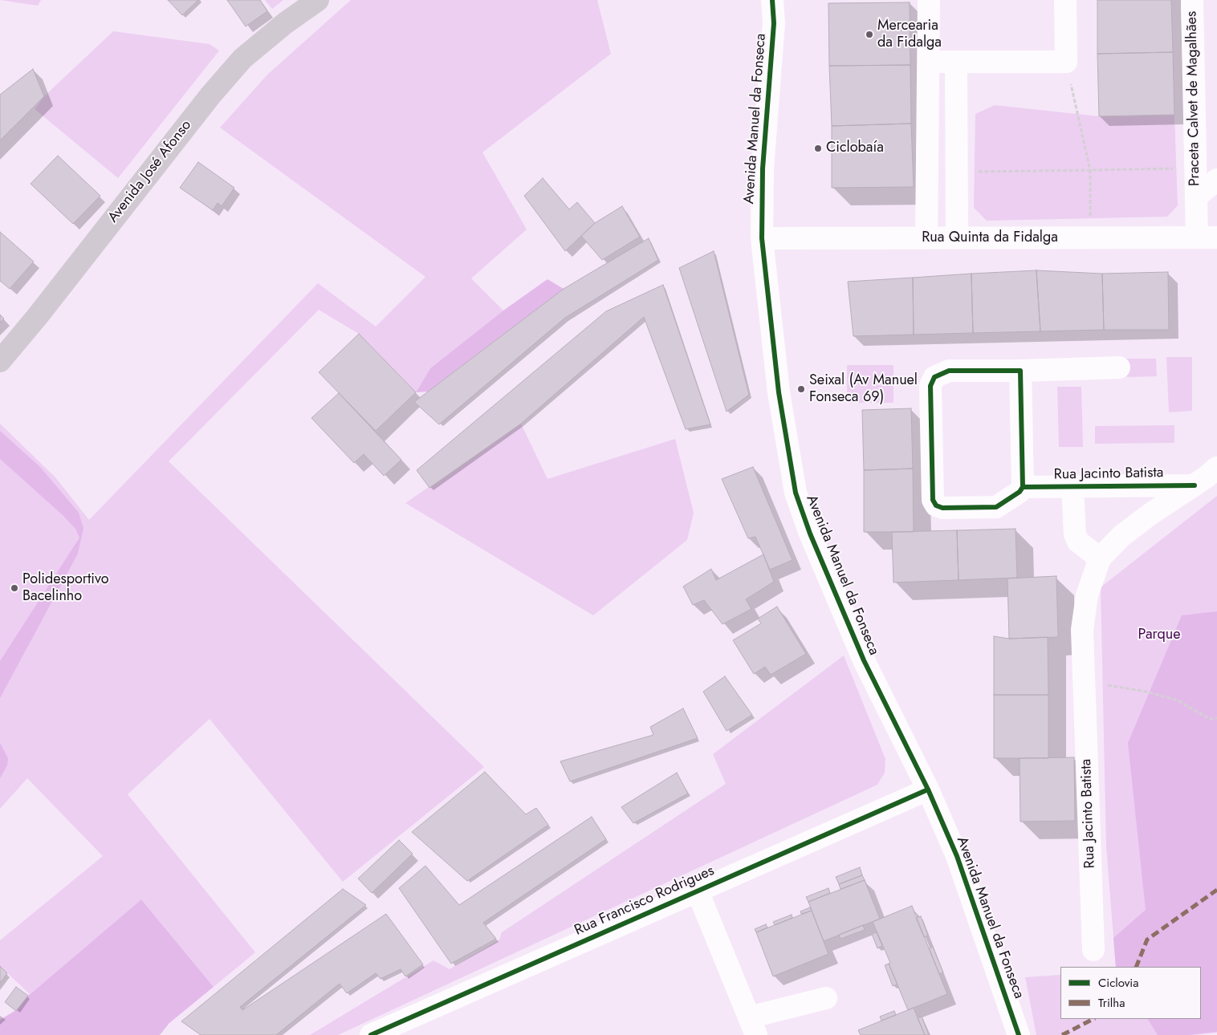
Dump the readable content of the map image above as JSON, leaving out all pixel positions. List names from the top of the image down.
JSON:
{
  "streets": {
    "main road": ["Avenida José Afonso"],
    "street": [
      "Praceta Calvet de Magalhães",
      "Avenida Manuel da Fonseca",
      "Rua Quinta da Fidalga",
      "Rua Jacinto Batista",
      "Rua Francisco Rodrigues"
    ]
  },
  "crossings": [
    ["Praceta Calvet de Magalhães", "Rua Quinta da Fidalga"],
    ["Avenida Manuel da Fonseca", "Rua Quinta da Fidalga"],
    ["Avenida Manuel da Fonseca", "Rua Francisco Rodrigues"]
  ],
  "parks": ["Parque"],
  "places": [
    "Mercearia da Fidalga",
    "Ciclobaía",
    "Seixal (Av Manuel Fonseca 69)",
    "Polidesportivo Bacelinho"
  ],
  "legend": ["Ciclovia", "Trilha"]
}
